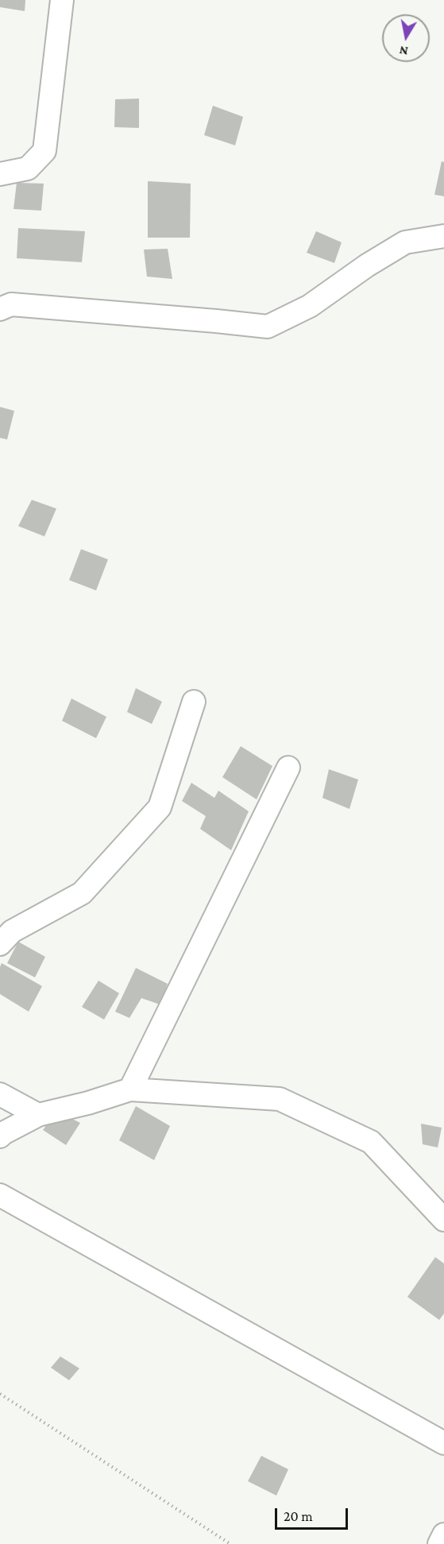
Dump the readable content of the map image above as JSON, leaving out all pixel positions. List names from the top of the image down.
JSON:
{
  "scale_bar": "20 m",
  "north": "bottom"
}
